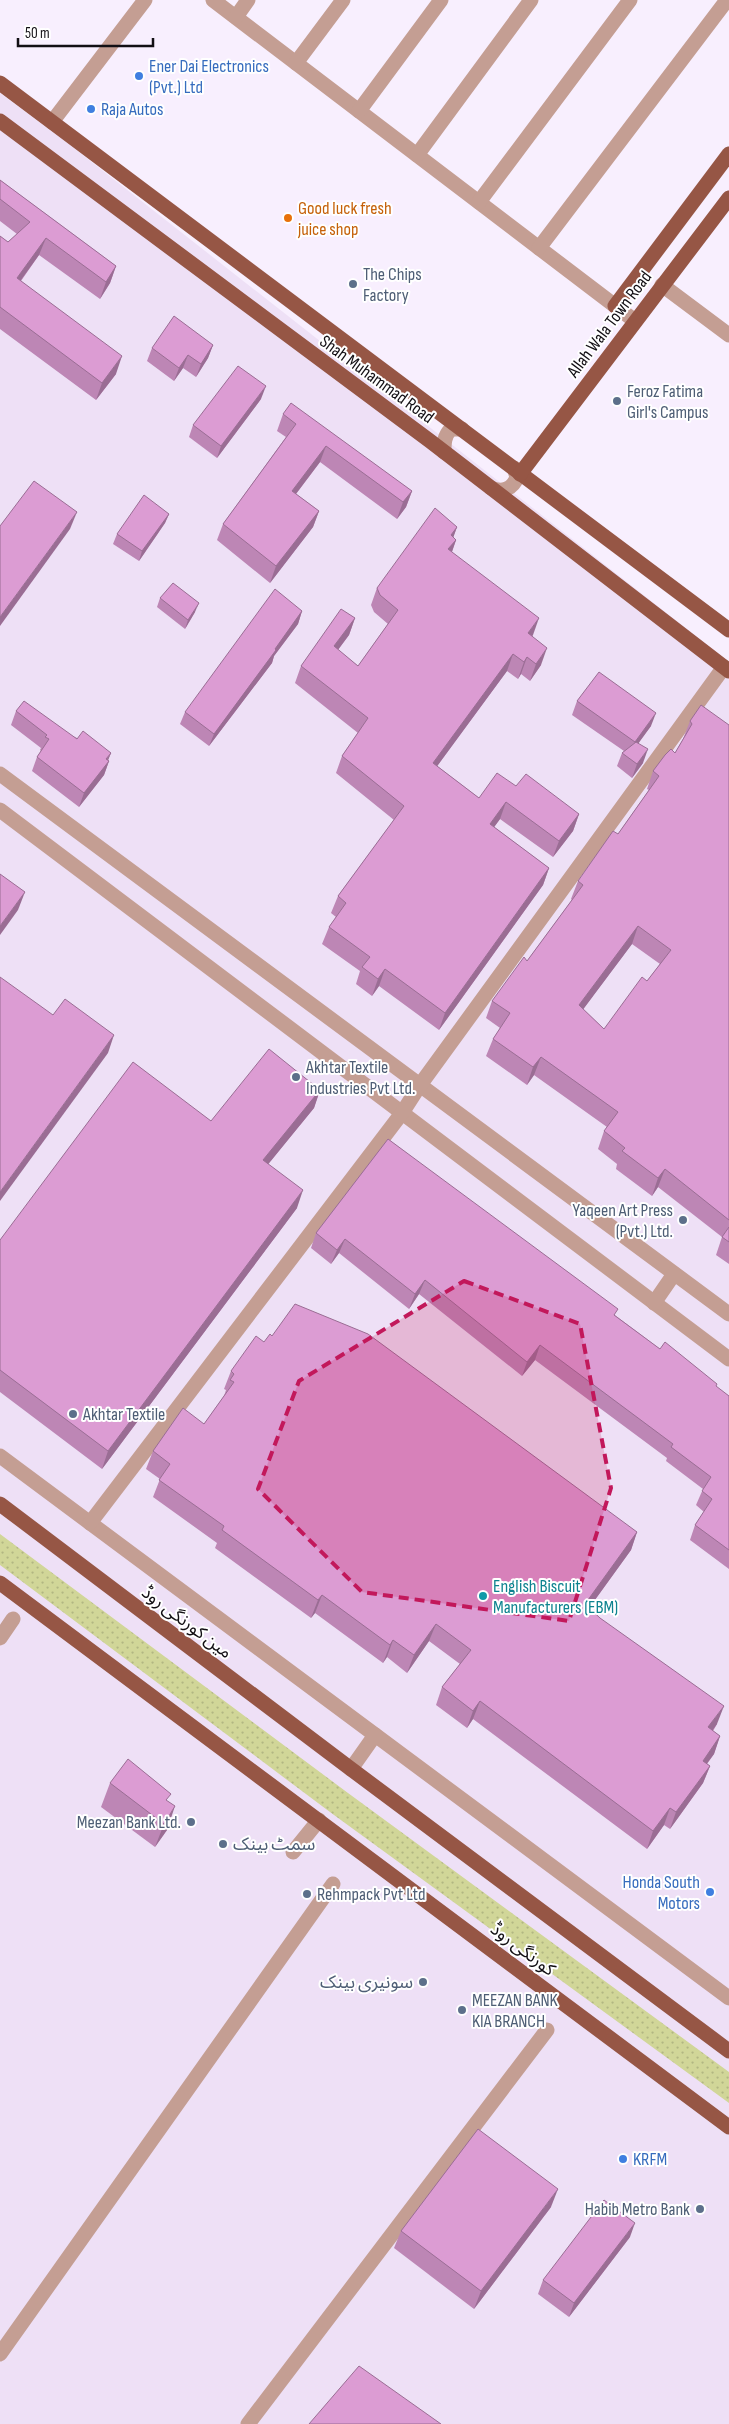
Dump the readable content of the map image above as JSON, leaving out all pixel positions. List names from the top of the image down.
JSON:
{
  "streets": {
    "main road": [
      "Allah Wala Town Road",
      "Shah Muhammad Road",
      "مین کورنگی روڈ",
      "کورنگی روڈ"
    ]
  },
  "crossings": [
    ["Allah Wala Town Road", "Shah Muhammad Road"]
  ],
  "places": [
    "Ener Dai Electronics (Pvt.) Ltd",
    "Raja Autos",
    "Good luck fresh juice shop",
    "The Chips Factory",
    "Feroz Fatima Girl's Campus",
    "Akhtar Textile Industries Pvt Ltd.",
    "Yaqeen Art Press (Pvt.) Ltd.",
    "Akhtar Textile",
    "English Biscuit Manufacturers (EBM)",
    "Meezan Bank Ltd.",
    "سمٹ بینک",
    "Honda South Motors",
    "Rehmpack Pvt Ltd",
    "سونیری بینک",
    "MEEZAN BANK KIA BRANCH",
    "KRFM",
    "Habib Metro Bank"
  ],
  "scale_bar": "50 m"
}
